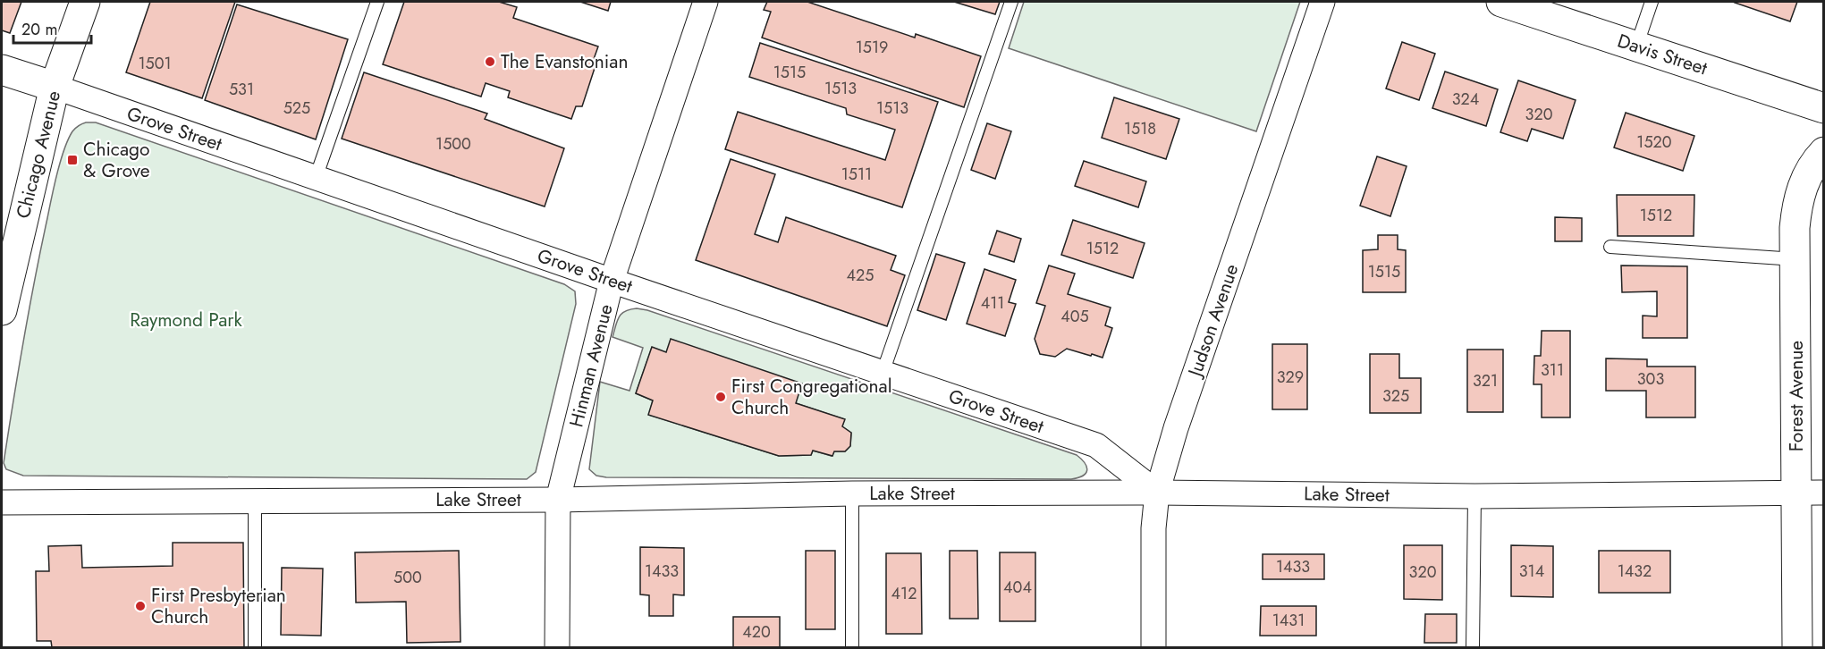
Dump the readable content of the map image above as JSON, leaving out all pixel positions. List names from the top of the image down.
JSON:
{
  "streets": {
    "main road": [
      "Davis Street",
      "Grove Street",
      "Chicago Avenue",
      "Forest Avenue"
    ],
    "street": ["Judson Avenue", "Hinman Avenue", "Lake Street"]
  },
  "crossings": [
    ["Grove Street", "Chicago Avenue"],
    ["Grove Street", "Judson Avenue"],
    ["Grove Street", "Hinman Avenue"],
    ["Grove Street", "Lake Street"],
    ["Judson Avenue", "Lake Street"],
    ["Hinman Avenue", "Lake Street"],
    ["Forest Avenue", "Lake Street"]
  ],
  "parks": ["Raymond Park"],
  "places": {
    "other": ["The Evanstonian", "First Congregational Church", "First Presbyterian Church"],
    "transit": ["Chicago & Grove"]
  },
  "house_numbers": [
    "1519",
    "1501",
    "1515",
    "1513",
    "531",
    "324",
    "525",
    "1513",
    "320",
    "1518",
    "1520",
    "1500",
    "1511",
    "1512",
    "1512",
    "1515",
    "425",
    "411",
    "405",
    "311",
    "329",
    "303",
    "321",
    "325",
    "1433",
    "1433",
    "314",
    "1432",
    "320",
    "500",
    "404",
    "412",
    "1431",
    "420"
  ],
  "scale_bar": "20 m"
}
